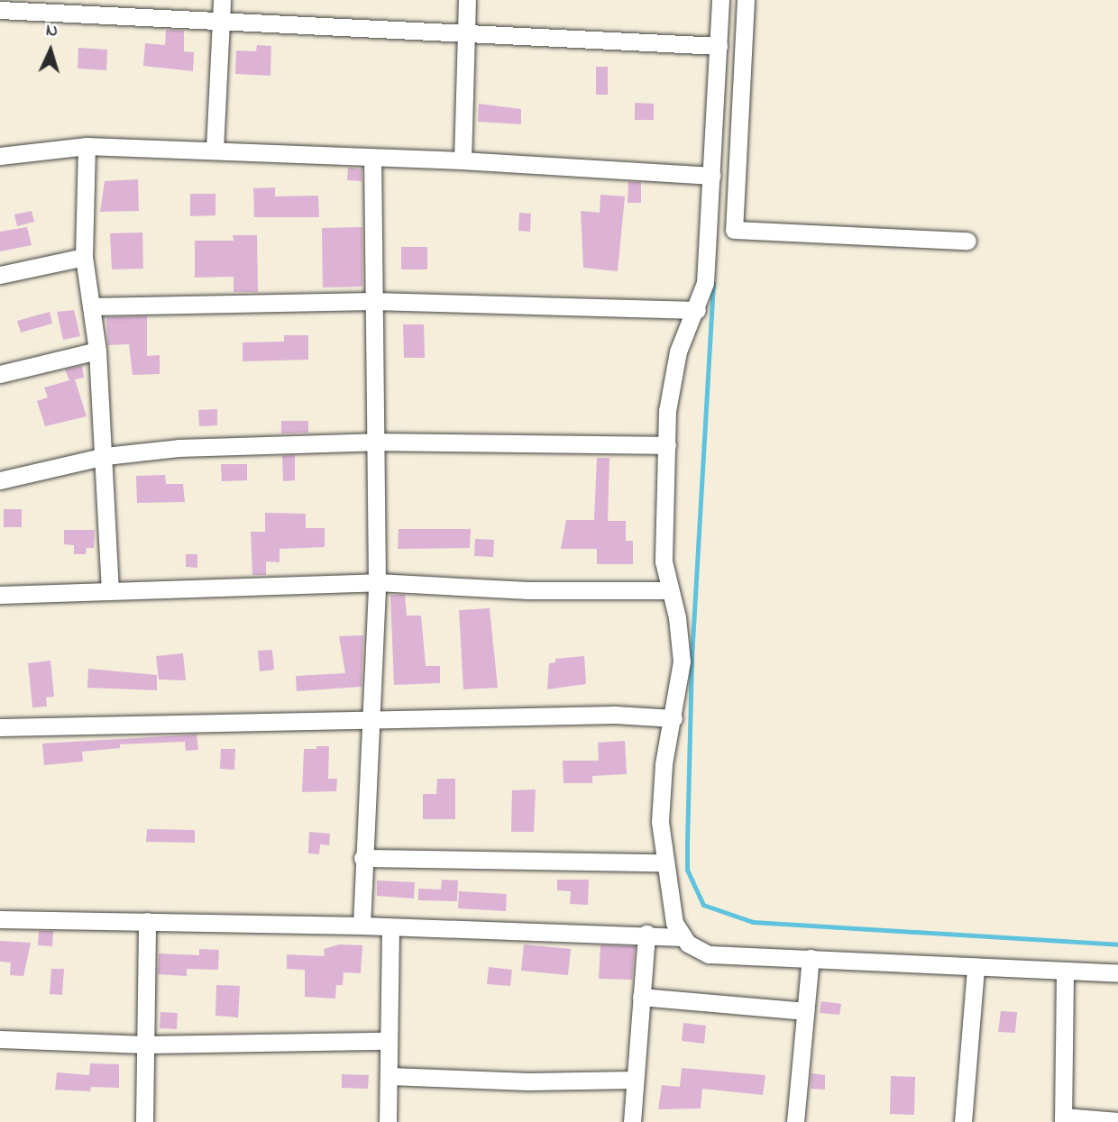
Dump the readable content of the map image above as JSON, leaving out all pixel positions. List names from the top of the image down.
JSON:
{
  "north": "top"
}
